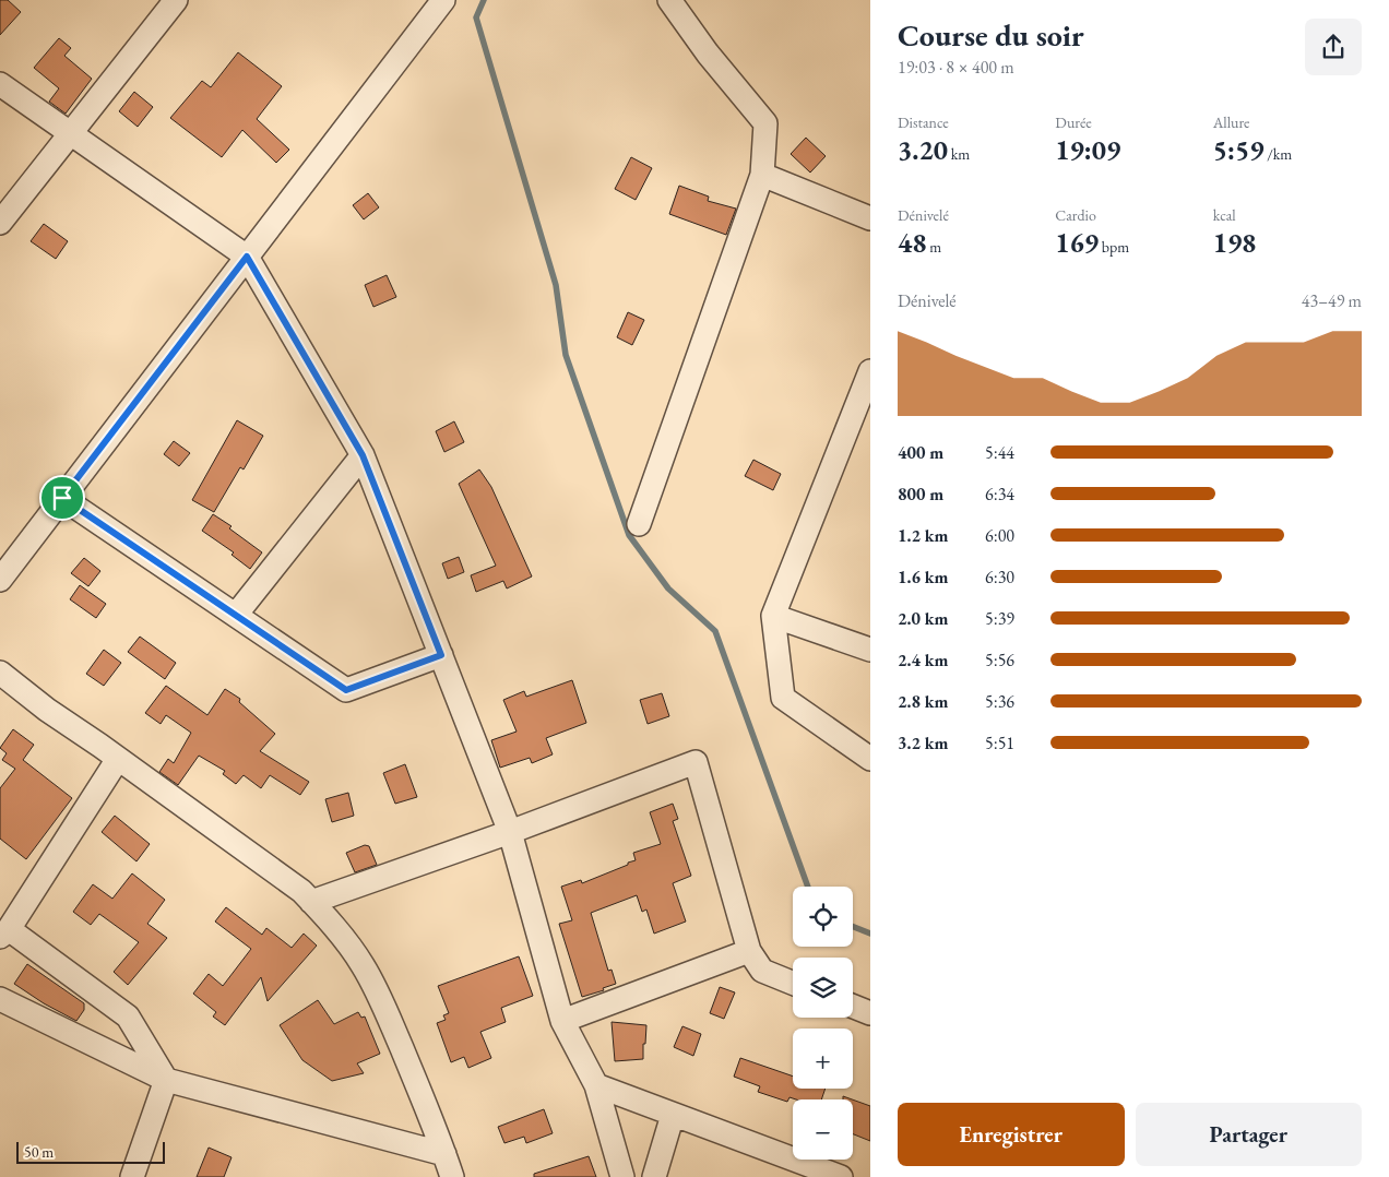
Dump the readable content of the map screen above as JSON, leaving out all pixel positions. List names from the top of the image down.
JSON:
{
  "scale_bar": "50 m",
  "page": {
    "heading": ["Course du soir", "19:03 · 8 × 400 m"],
    "stats": [
      ["Distance", "3.20 km"],
      ["Durée", "19:09"],
      ["Allure", "5:59 /km"],
      ["Dénivelé", "48 m"],
      ["Cardio", "169 bpm"],
      ["kcal", "198"]
    ],
    "chart": ["Dénivelé", "43–49 m"],
    "list": [
      {
        "name": "400 m",
        "note": "5:44"
      },
      {
        "name": "800 m",
        "note": "6:34"
      },
      {
        "name": "1.2 km",
        "note": "6:00"
      },
      {
        "name": "1.6 km",
        "note": "6:30"
      },
      {
        "name": "2.0 km",
        "note": "5:39"
      },
      {
        "name": "2.4 km",
        "note": "5:56"
      },
      {
        "name": "2.8 km",
        "note": "5:36"
      },
      {
        "name": "3.2 km",
        "note": "5:51"
      }
    ],
    "map_buttons": ["+", "−"],
    "buttons": ["Enregistrer", "Partager"],
    "scale": "50 m"
  }
}
